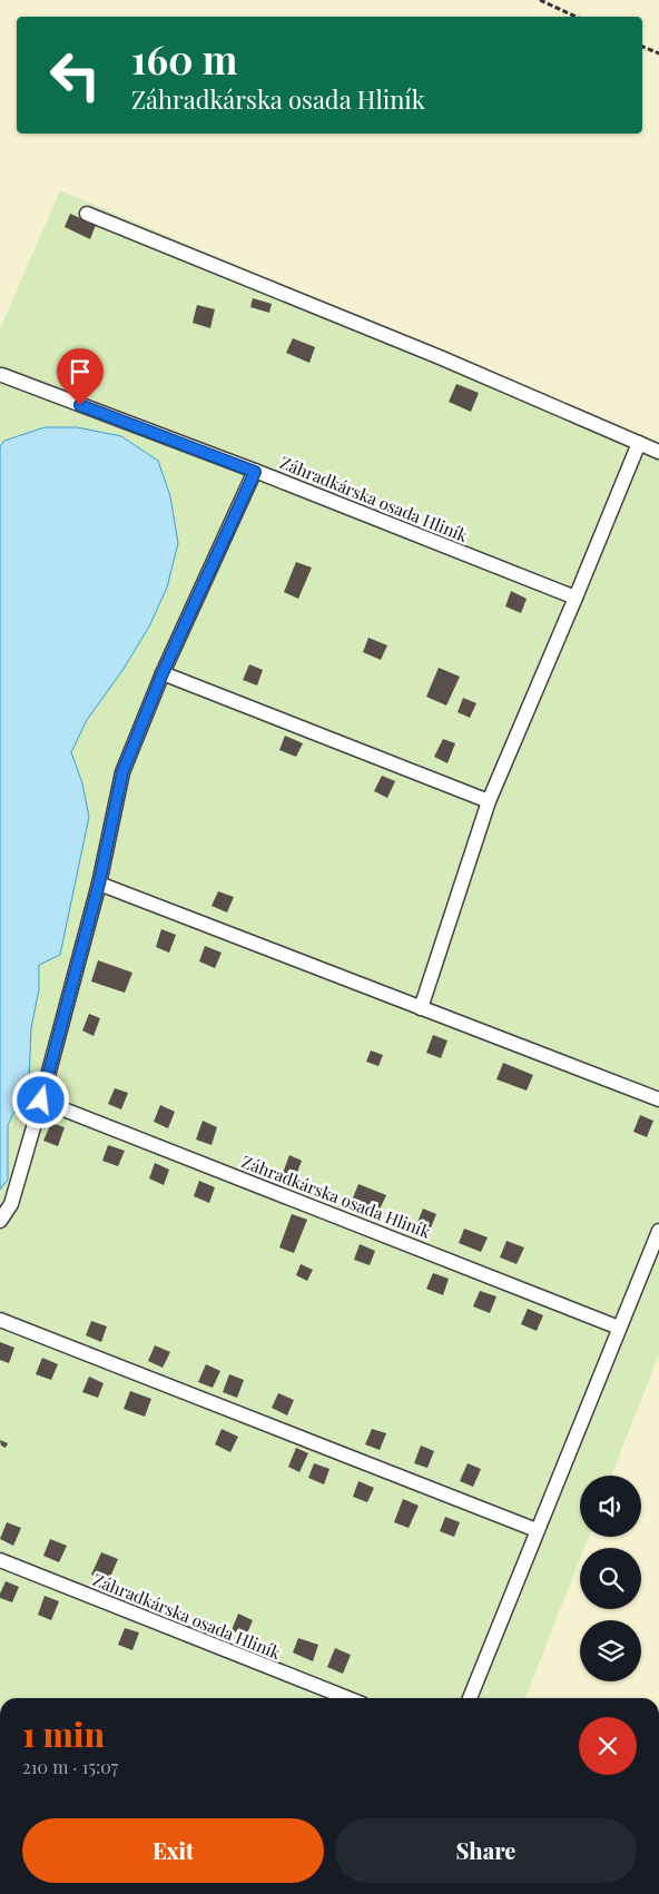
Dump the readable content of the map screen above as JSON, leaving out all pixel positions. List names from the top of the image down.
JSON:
{
  "streets": {
    "lane": ["Záhradkárska osada Hliník"]
  },
  "page": {
    "turn": ["160 m", "Záhradkárska osada Hliník"],
    "heading": ["1 min", "210 m · 15:07"],
    "buttons": ["Exit", "Share"]
  }
}
